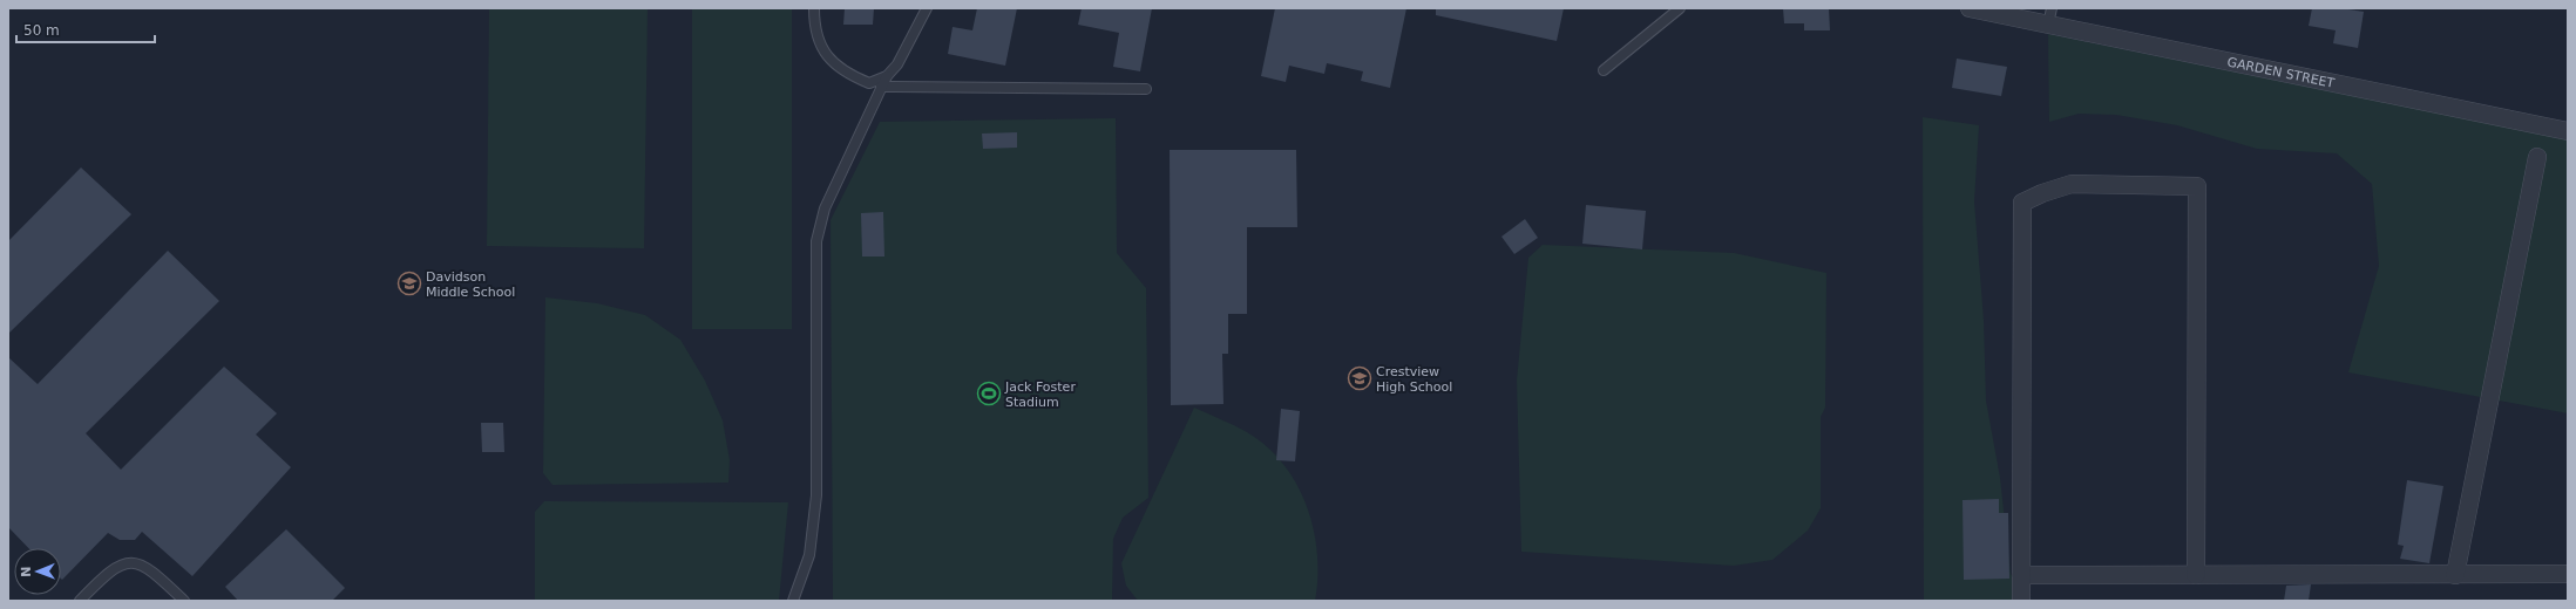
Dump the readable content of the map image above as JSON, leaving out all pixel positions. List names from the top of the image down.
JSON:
{
  "streets": {
    "street": ["GARDEN STREET"]
  },
  "places": {
    "school or university": ["Davidson Middle School", "Crestview High School"],
    "sports": ["Jack Foster Stadium"]
  },
  "scale_bar": "50 m",
  "north": "left"
}
